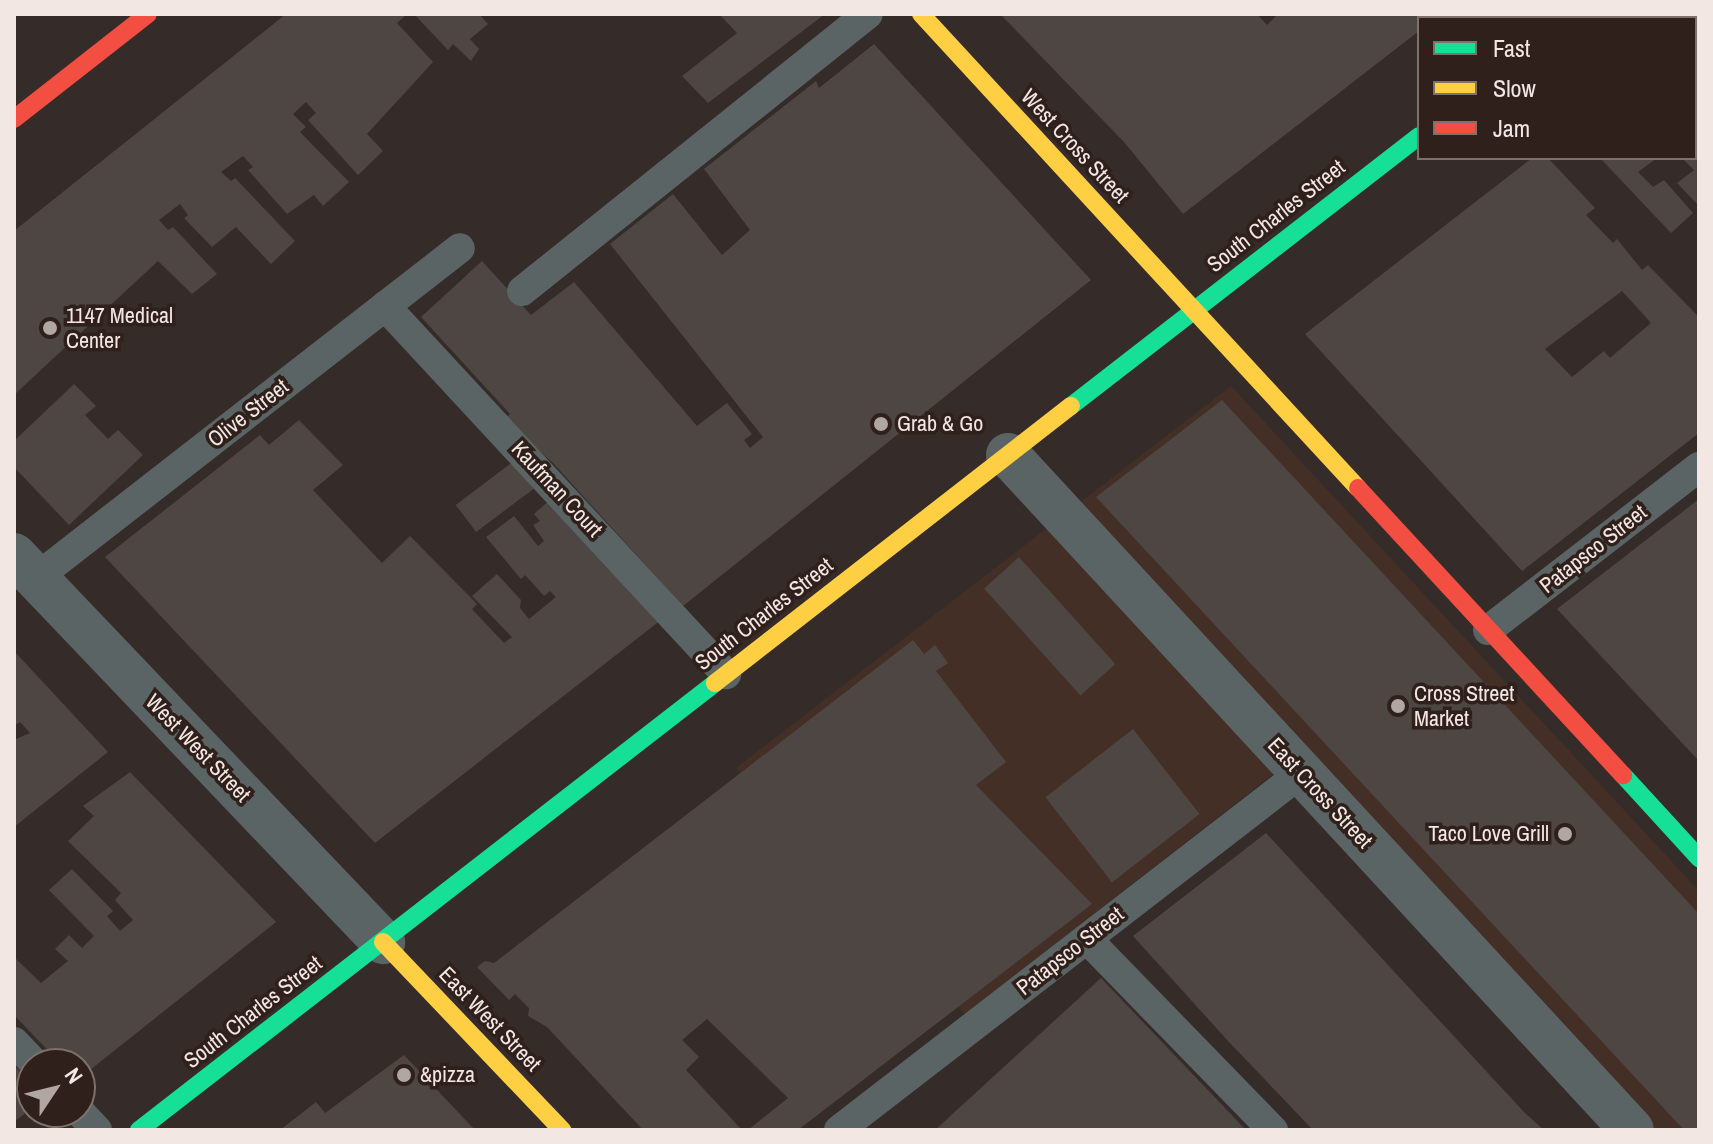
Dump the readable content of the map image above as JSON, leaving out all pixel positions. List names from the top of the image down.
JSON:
{
  "streets": {
    "street": [
      "West Cross Street",
      "South Charles Street",
      "West West Street",
      "East Cross Street",
      "East West Street"
    ],
    "lane": ["Olive Street", "Kaufman Court", "Patapsco Street"]
  },
  "crossings": [
    ["West Cross Street", "South Charles Street"],
    ["South Charles Street", "Kaufman Court"],
    ["South Charles Street", "West West Street"],
    ["South Charles Street", "East Cross Street"],
    ["South Charles Street", "East West Street"],
    ["Olive Street", "Kaufman Court"],
    ["Olive Street", "West West Street"],
    ["Patapsco Street", "East Cross Street"],
    ["West West Street", "East West Street"]
  ],
  "places": [
    "1147 Medical Center",
    "Grab & Go",
    "Cross Street Market",
    "Taco Love Grill",
    "&pizza"
  ],
  "legend": ["Fast", "Slow", "Jam"],
  "north": "top right"
}
